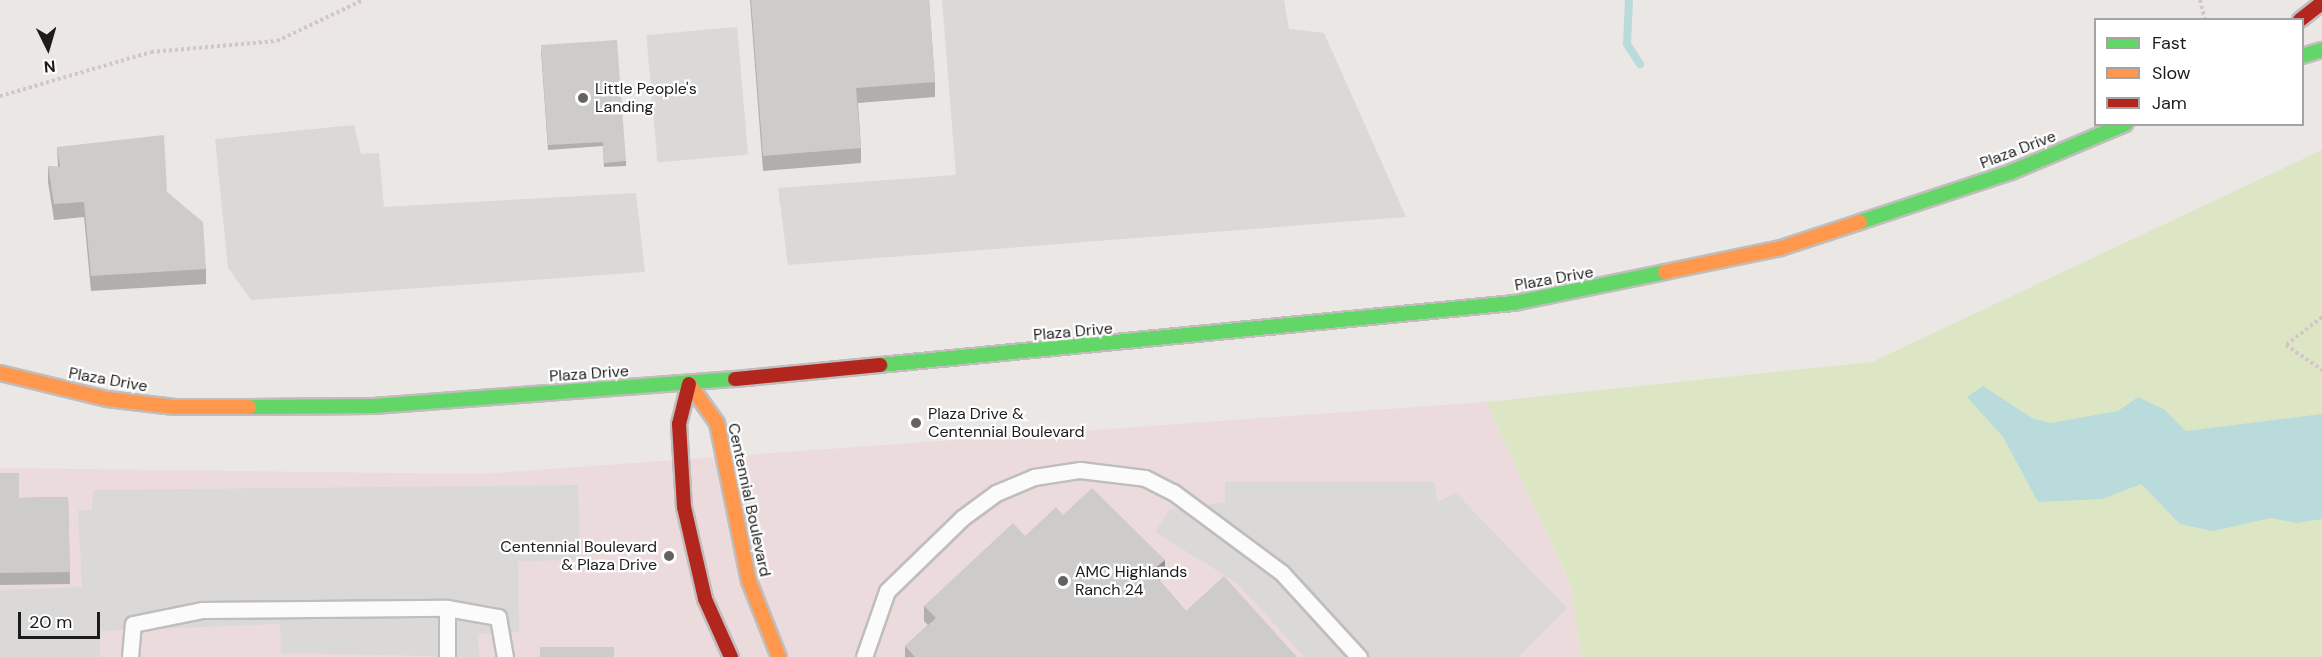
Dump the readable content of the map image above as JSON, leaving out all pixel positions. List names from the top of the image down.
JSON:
{
  "streets": {
    "street": ["Plaza Drive", "Centennial Boulevard"]
  },
  "crossings": [
    ["Plaza Drive", "Centennial Boulevard"]
  ],
  "places": [
    "Little People's Landing",
    "Plaza Drive & Centennial Boulevard",
    "Centennial Boulevard & Plaza Drive",
    "AMC Highlands Ranch 24"
  ],
  "legend": ["Fast", "Slow", "Jam"],
  "scale_bar": "20 m",
  "north": "bottom"
}
